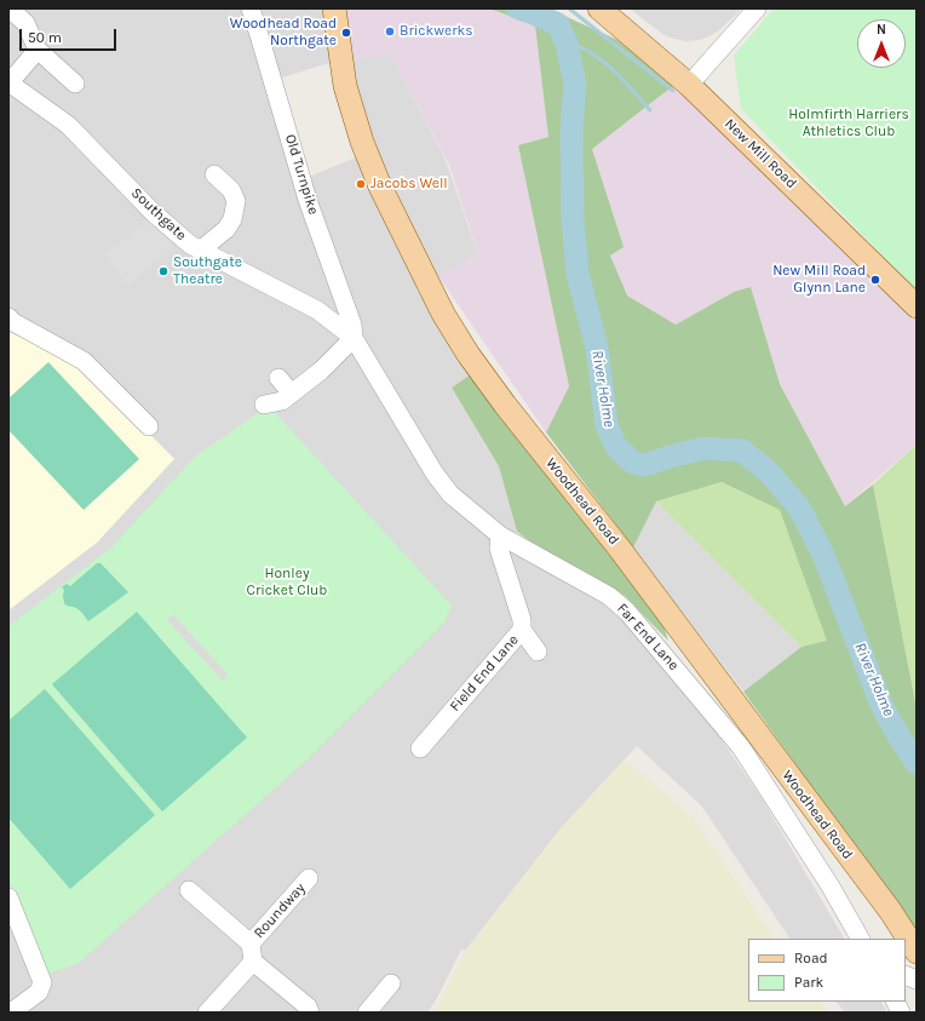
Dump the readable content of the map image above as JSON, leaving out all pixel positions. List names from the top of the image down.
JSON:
{
  "streets": {
    "main road": ["New Mill Road", "Woodhead Road"],
    "street": [
      "Old Turnpike",
      "Southgate",
      "Far End Lane",
      "Field End Lane",
      "Roundway"
    ]
  },
  "crossings": [
    ["Old Turnpike", "Southgate"],
    ["Old Turnpike", "Far End Lane"],
    ["Southgate", "Far End Lane"],
    ["Far End Lane", "Field End Lane"]
  ],
  "water": ["River Holme"],
  "parks": ["Holmfirth Harriers Athletics Club", "Honley Cricket Club"],
  "places": [
    "Brickwerks",
    "Woodhead Road Northgate",
    "Jacobs Well",
    "Southgate Theatre",
    "New Mill Road Glynn Lane"
  ],
  "legend": ["Road", "Park"],
  "scale_bar": "50 m",
  "north": "top"
}
